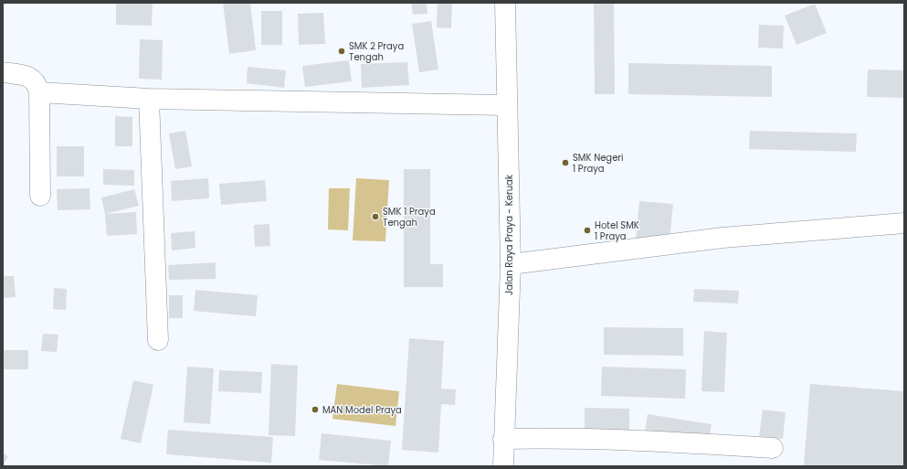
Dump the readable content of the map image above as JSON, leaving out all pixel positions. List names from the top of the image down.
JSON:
{
  "streets": {
    "street": ["Jalan Raya Praya - Keruak"]
  },
  "places": [
    "SMK 2 Praya Tengah",
    "SMK Negeri 1 Praya",
    "SMK 1 Praya Tengah",
    "Hotel SMK 1 Praya",
    "MAN Model Praya"
  ]
}
